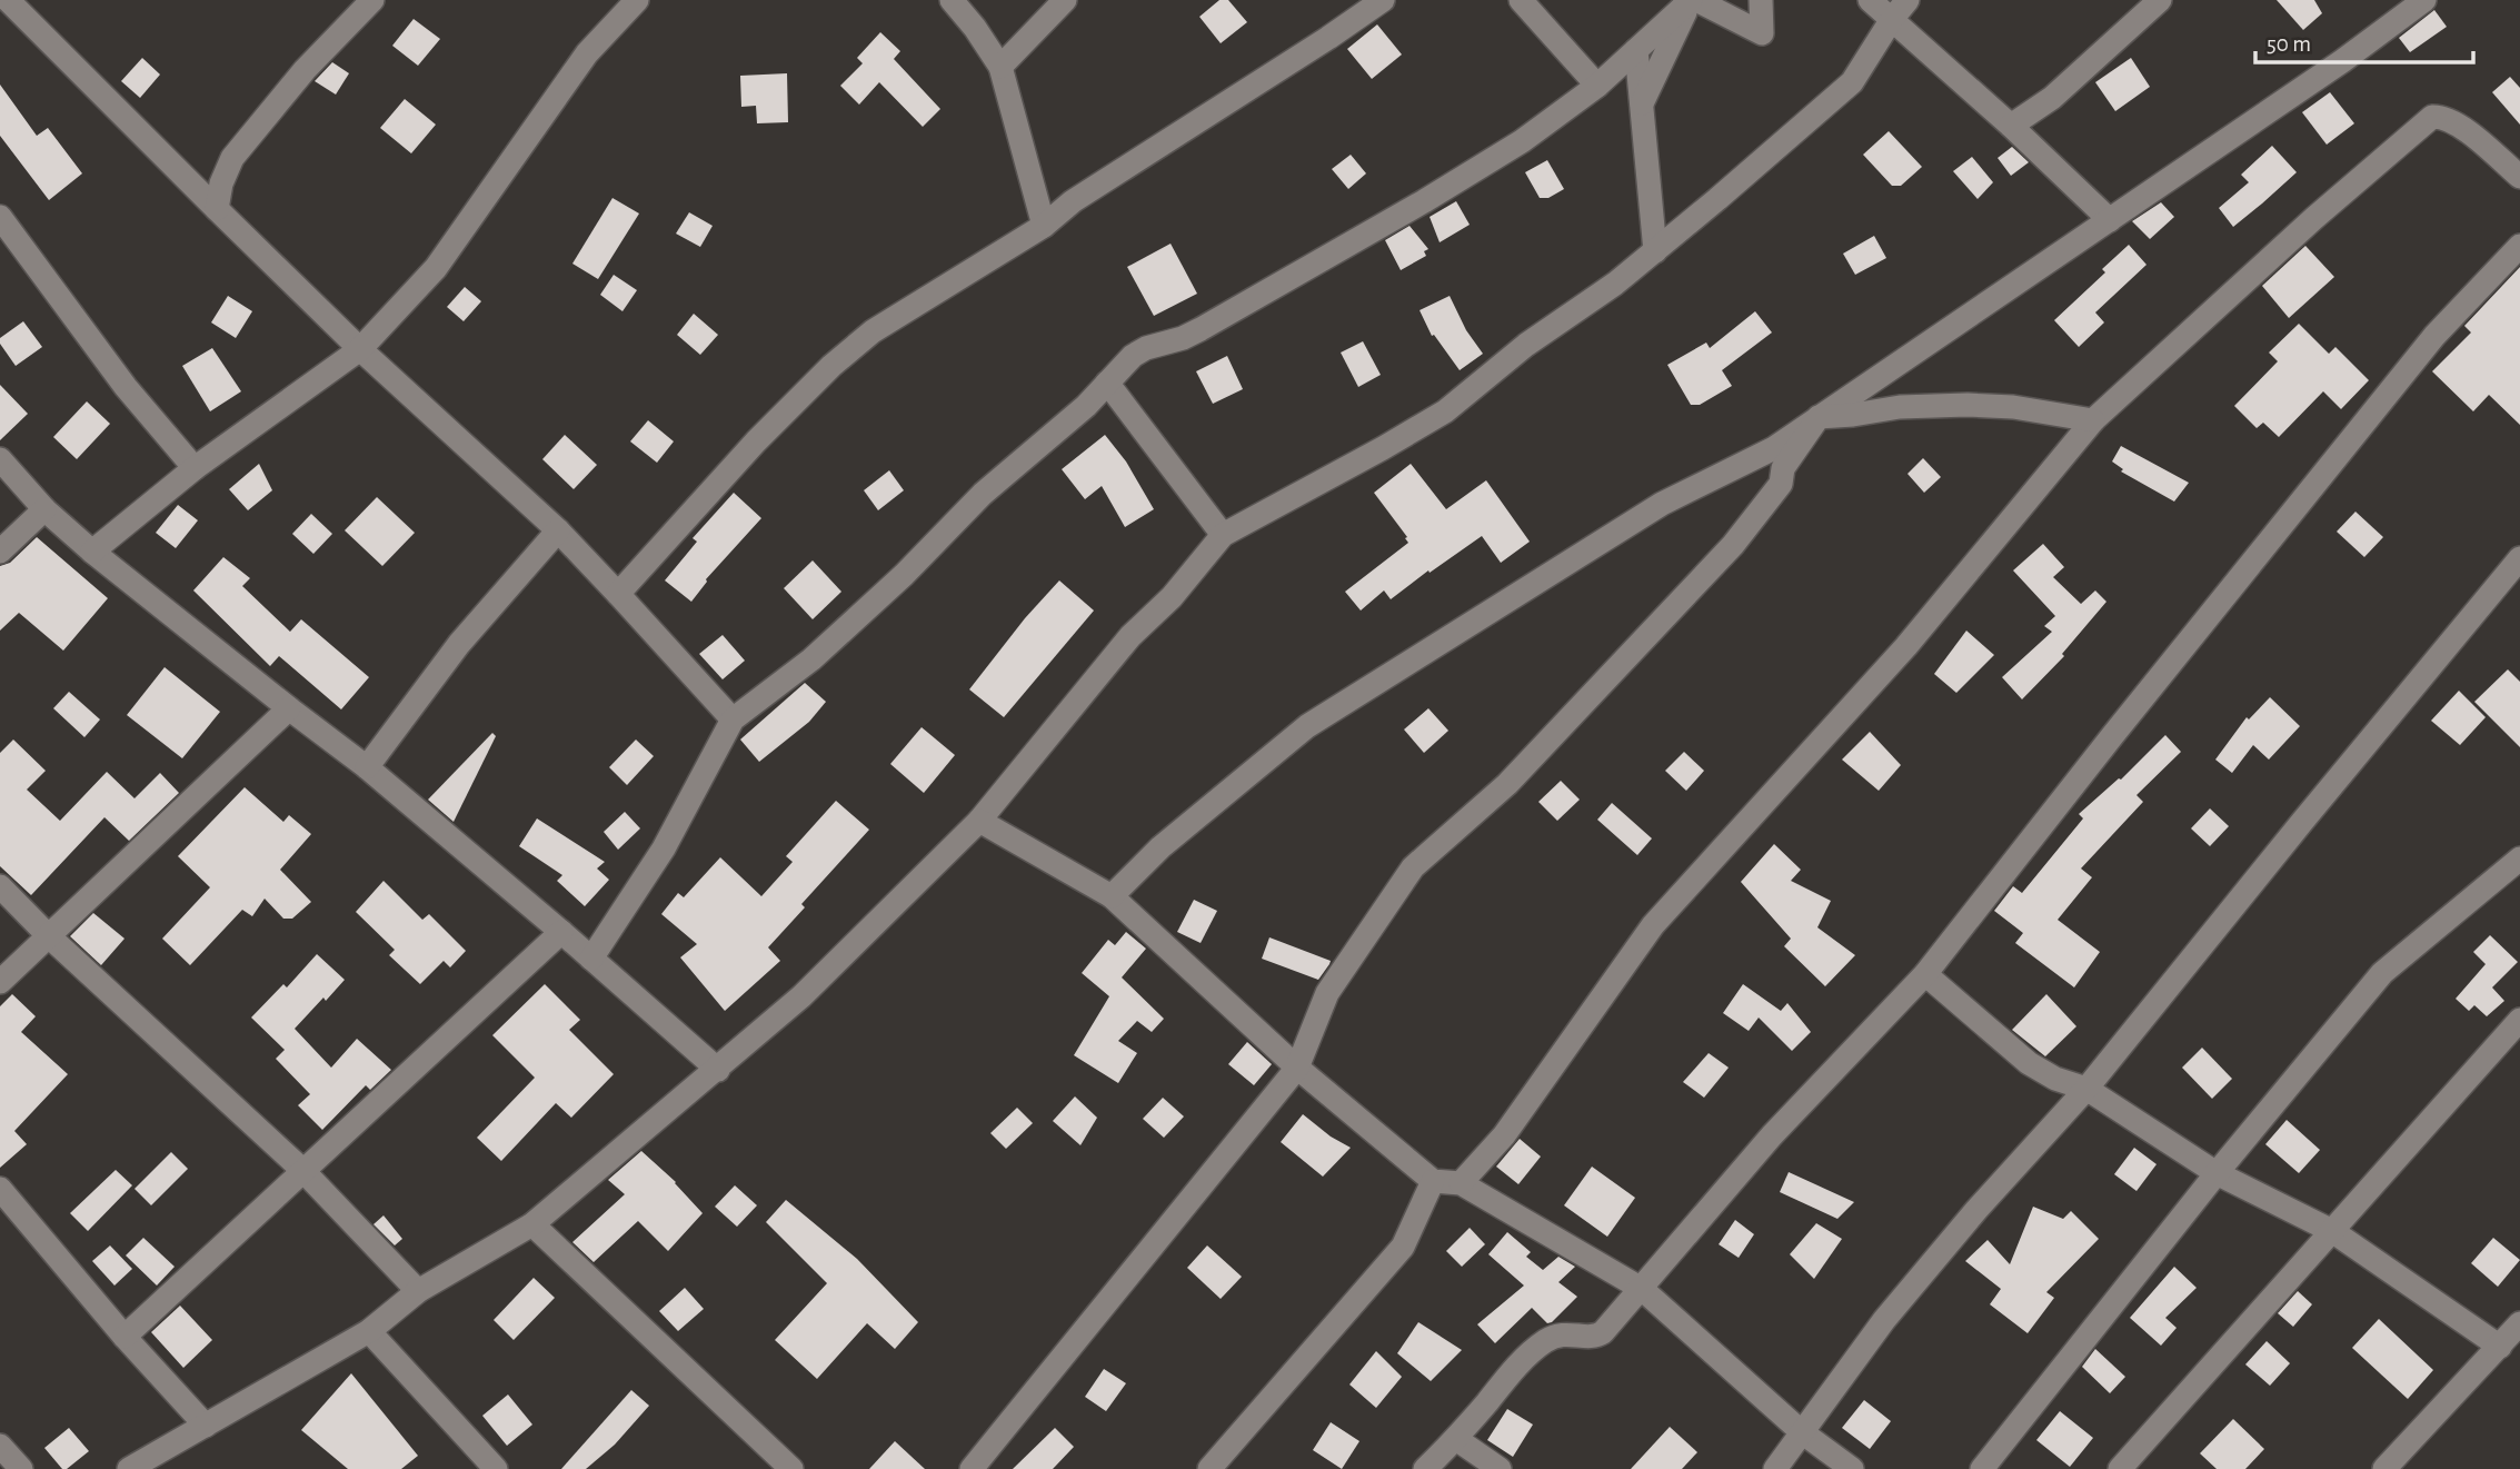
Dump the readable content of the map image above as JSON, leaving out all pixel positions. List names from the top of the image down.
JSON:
{
  "scale_bar": "50 m"
}
